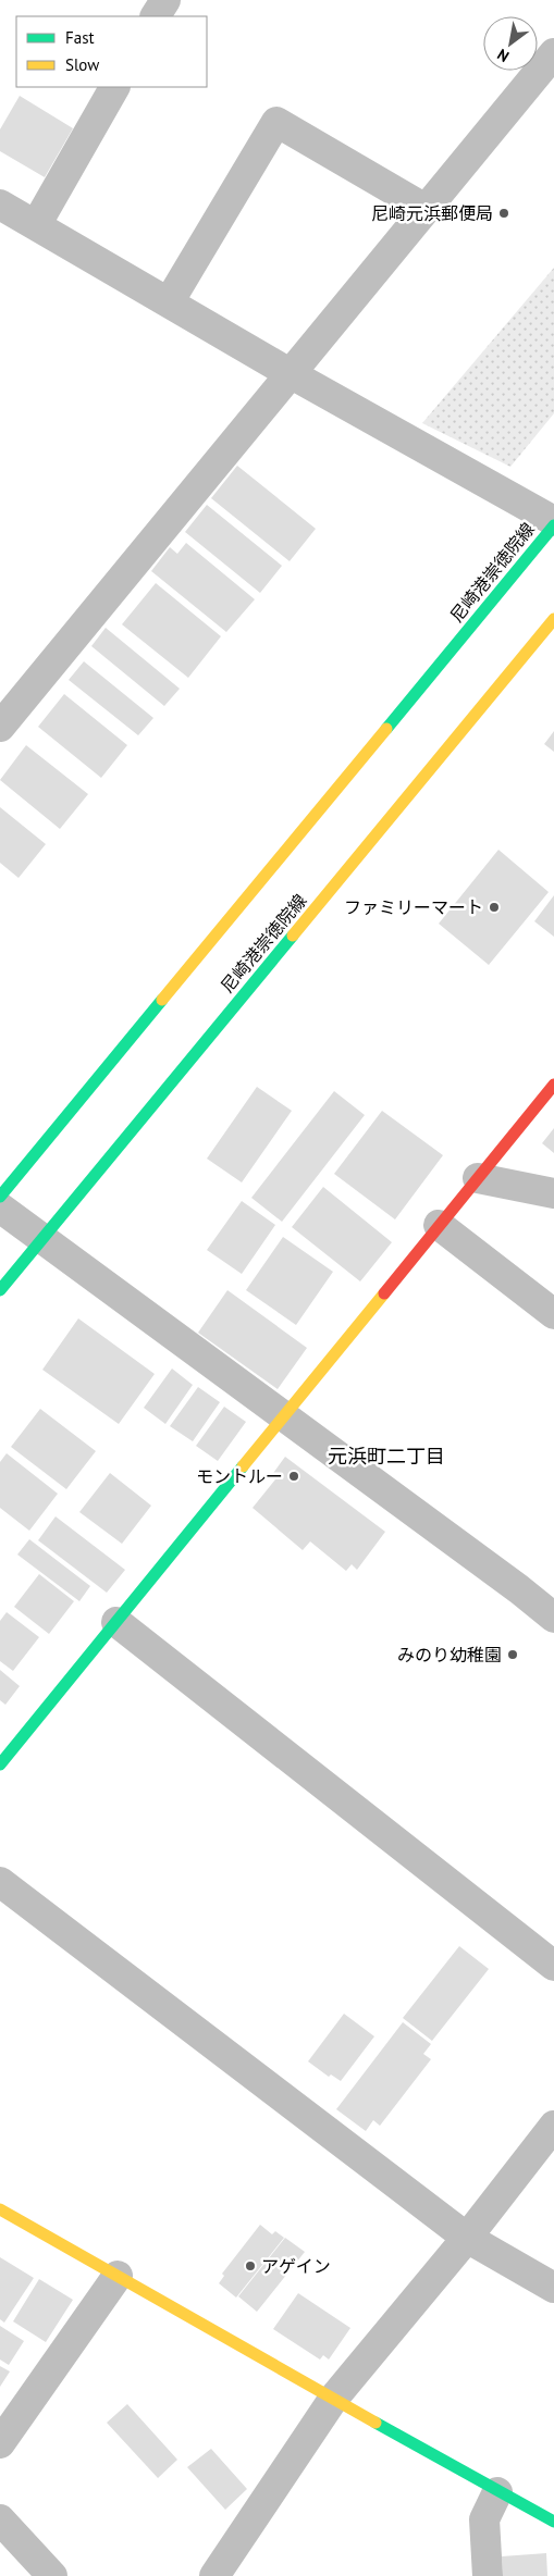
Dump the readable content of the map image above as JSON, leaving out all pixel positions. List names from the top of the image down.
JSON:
{
  "streets": {
    "main road": ["尼崎港崇徳院線"]
  },
  "districts": ["元浜町二丁目"],
  "places": [
    "尼崎元浜郵便局",
    "ファミリーマート",
    "モントルー",
    "みのり幼稚園",
    "アゲイン"
  ],
  "legend": ["Fast", "Slow"],
  "north": "bottom left"
}
